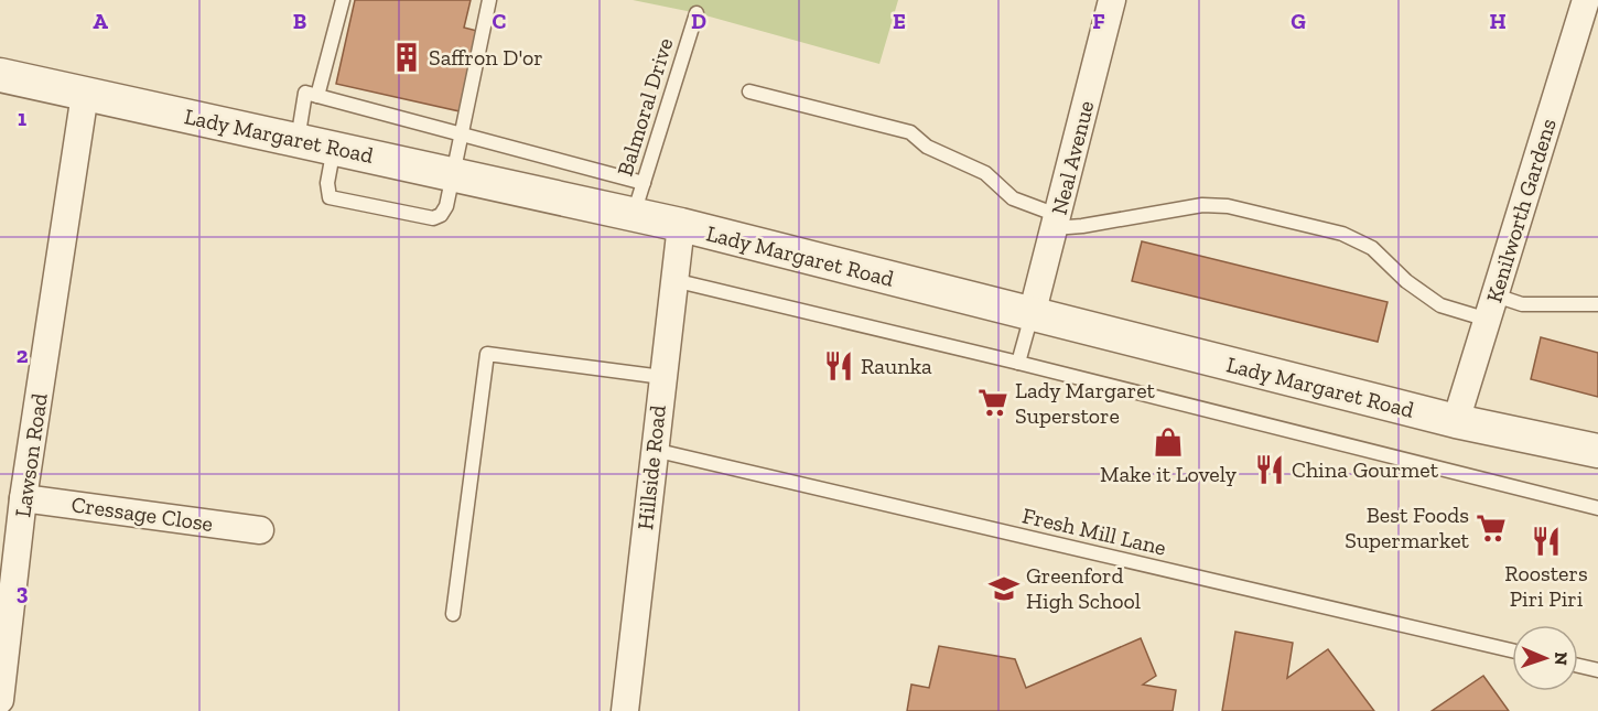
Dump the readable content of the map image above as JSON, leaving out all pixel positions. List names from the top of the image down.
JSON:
{
  "streets": {
    "street": [
      "Lady Margaret Road",
      "Neal Avenue",
      "Kenilworth Gardens",
      "Lawson Road",
      "Hillside Road",
      "Cressage Close"
    ],
    "lane": ["Balmoral Drive", "Fresh Mill Lane"]
  },
  "crossings": [
    ["Balmoral Drive", "Lady Margaret Road"],
    ["Lady Margaret Road", "Neal Avenue"],
    ["Lady Margaret Road", "Kenilworth Gardens"],
    ["Lady Margaret Road", "Lawson Road"],
    ["Lady Margaret Road", "Hillside Road"],
    ["Lawson Road", "Cressage Close"],
    ["Hillside Road", "Fresh Mill Lane"]
  ],
  "places": {
    "building": ["Saffron D'or"],
    "restaurant": ["Raunka", "China Gourmet", "Roosters Piri Piri"],
    "supermarket": ["Lady Margaret Superstore", "Best Foods Supermarket"],
    "shop": ["Make it Lovely"],
    "school or university": ["Greenford High School"]
  },
  "north": "right",
  "grid": {
    "columns": [
      "A",
      "B",
      "C",
      "D",
      "E",
      "F",
      "G",
      "H"
    ],
    "rows": ["1", "2", "3"]
  }
}
